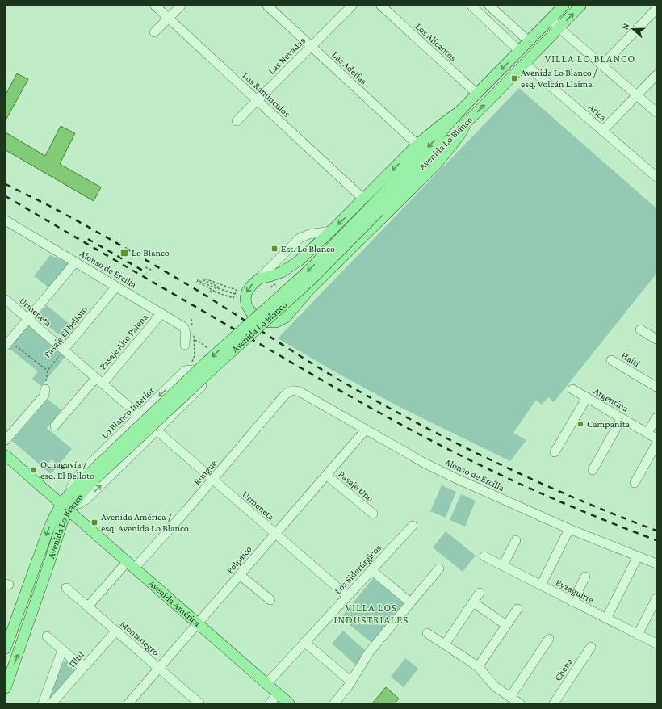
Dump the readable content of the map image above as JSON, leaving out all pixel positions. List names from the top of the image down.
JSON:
{
  "streets": {
    "main road": ["Avenida Lo Blanco", "Avenida América"],
    "street": [
      "Los Alicantos",
      "Las Nevadas",
      "Las Adelfas",
      "Los Ranúnculos",
      "Arica",
      "Alonso de Ercilla",
      "Urmeneta",
      "Pasaje El Belloto",
      "Pasaje Alto Palena",
      "Haití",
      "Argentina",
      "Lo Blanco Interior",
      "Rungue",
      "Pasaje Uno",
      "Polpaico",
      "Los Siderúrgicos",
      "Eyzaguirre",
      "Montenegro",
      "Tiltil",
      "Chena"
    ]
  },
  "crossings": [
    ["Los Alicantos", "Avenida Lo Blanco"],
    ["Las Nevadas", "Las Adelfas"],
    ["Las Nevadas", "Los Ranúnculos"],
    ["Los Ranúnculos", "Avenida Lo Blanco"],
    ["Arica", "Avenida Lo Blanco"],
    ["Avenida Lo Blanco", "Lo Blanco Interior"],
    ["Avenida Lo Blanco", "Avenida América"],
    ["Alonso de Ercilla", "Pasaje El Belloto"],
    ["Alonso de Ercilla", "Pasaje Alto Palena"],
    ["Alonso de Ercilla", "Rungue"],
    ["Alonso de Ercilla", "Polpaico"],
    ["Urmeneta", "Pasaje El Belloto"],
    ["Urmeneta", "Pasaje Alto Palena"],
    ["Urmeneta", "Lo Blanco Interior"],
    ["Urmeneta", "Rungue"],
    ["Urmeneta", "Polpaico"],
    ["Urmeneta", "Los Siderúrgicos"],
    ["Rungue", "Avenida América"],
    ["Rungue", "Montenegro"],
    ["Pasaje Uno", "Polpaico"],
    ["Polpaico", "Avenida América"],
    ["Polpaico", "Montenegro"],
    ["Los Siderúrgicos", "Avenida América"],
    ["Montenegro", "Tiltil"]
  ],
  "districts": ["VILLA LO BLANCO", "VILLA LOS INDUSTRIALES"],
  "places": {
    "transit": [
      "Avenida Lo Blanco / esq. Volcán Llaima",
      "Est. Lo Blanco",
      "Lo Blanco",
      "Ochagavía / esq. El Belloto",
      "Avenida América / esq. Avenida Lo Blanco"
    ],
    "other": ["Campanita"]
  },
  "north": "left"
}
